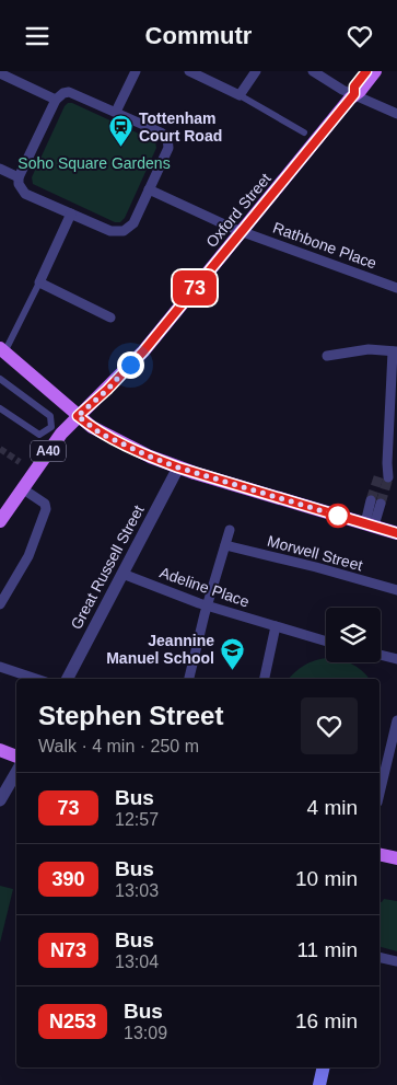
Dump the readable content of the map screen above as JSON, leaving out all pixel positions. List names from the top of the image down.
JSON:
{
  "streets": {
    "main road": ["Oxford Street", "A40"],
    "street": [
      "Rathbone Place",
      "Morwell Street",
      "Great Russell Street",
      "Adeline Place"
    ]
  },
  "crossings": [
    ["Oxford Street", "Rathbone Place"],
    ["Oxford Street", "A40"],
    ["Great Russell Street", "Adeline Place"]
  ],
  "parks": ["Soho Square Gardens"],
  "places": {
    "station": ["Tottenham Court Road"],
    "school or university": ["Jeannine Manuel School"]
  },
  "lines": ["bus line 73"],
  "page": {
    "header": "Commutr",
    "on_map": "73",
    "heading": ["Stephen Street", "Walk · 4 min · 250 m"],
    "list": [
      {
        "mark": "73",
        "name": "Bus",
        "note": "12:57",
        "value": "4 min"
      },
      {
        "mark": "390",
        "name": "Bus",
        "note": "13:03",
        "value": "10 min"
      },
      {
        "mark": "N73",
        "name": "Bus",
        "note": "13:04",
        "value": "11 min"
      },
      {
        "mark": "N253",
        "name": "Bus",
        "note": "13:09",
        "value": "16 min"
      }
    ]
  }
}
